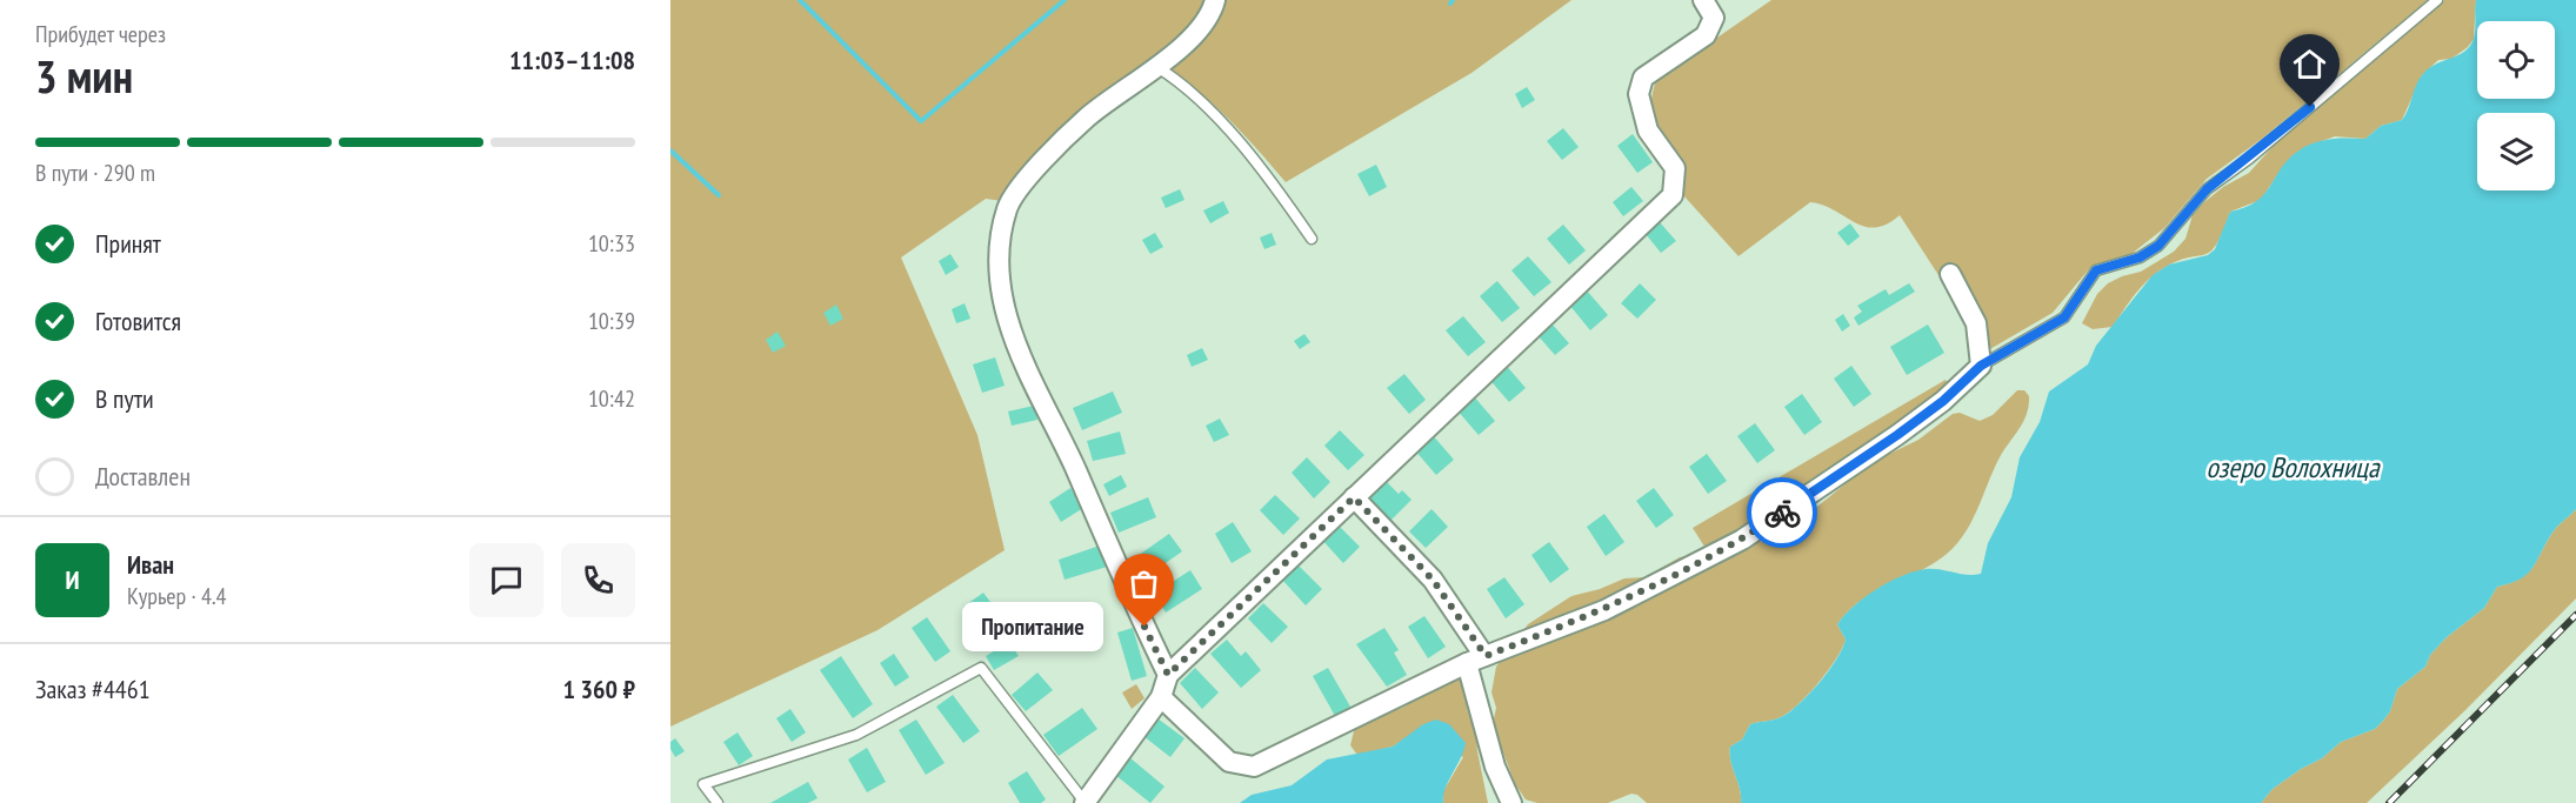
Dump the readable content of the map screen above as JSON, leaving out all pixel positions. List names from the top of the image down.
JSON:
{
  "water": ["озеро Волохница"],
  "places": ["Пропитание"],
  "page": {
    "heading": ["3 мин", "Прибудет через", "11:03–11:08"],
    "panel": [
      "Иван",
      "Курьер · 4.4",
      "Заказ #4461",
      "1 360 ₽"
    ],
    "bar": "В пути · 290 m",
    "list": [
      ["Принят", "10:33"],
      ["Готовится", "10:39"],
      ["В пути", "10:42"],
      "Доставлен"
    ],
    "round": "И",
    "bubble": "Пропитание"
  }
}
